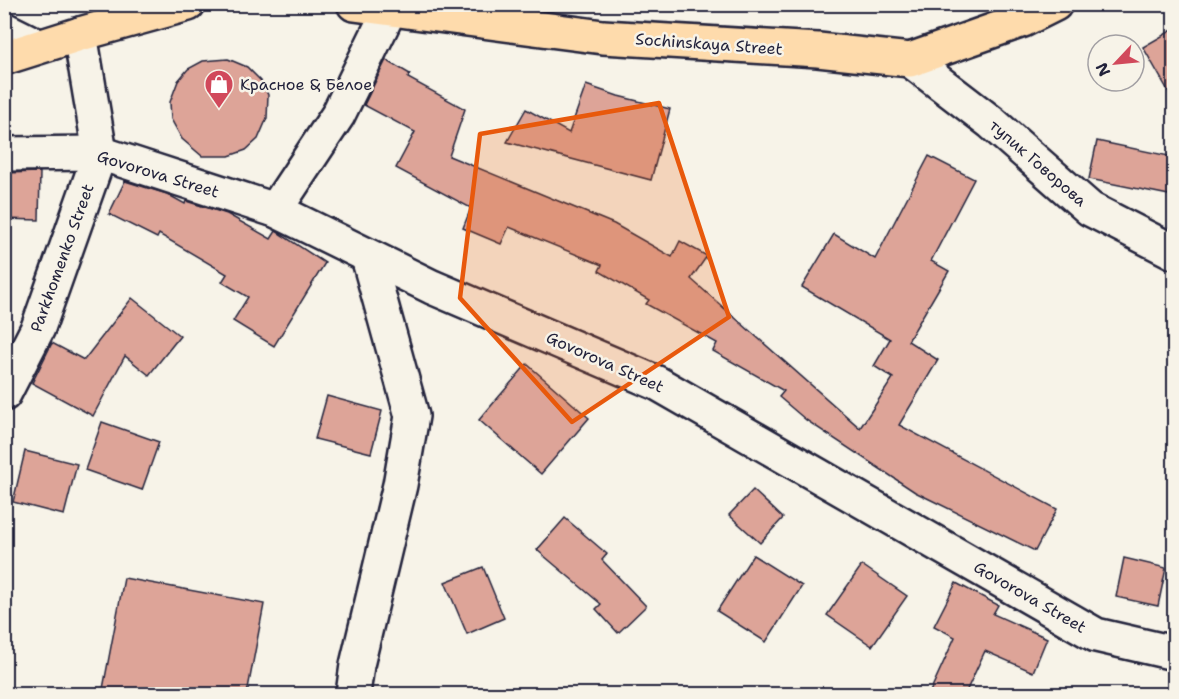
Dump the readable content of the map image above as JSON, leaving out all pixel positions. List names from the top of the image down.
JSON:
{
  "streets": {
    "highway": ["Sochinskaya Street"],
    "street": ["тупик Говорова", "Govorova Street", "Parkhomenko Street"]
  },
  "crossings": [
    ["Sochinskaya Street", "тупик Говорова"],
    ["Govorova Street", "Parkhomenko Street"]
  ],
  "places": {
    "shop": ["Красное & Белое"]
  },
  "north": "bottom left"
}
